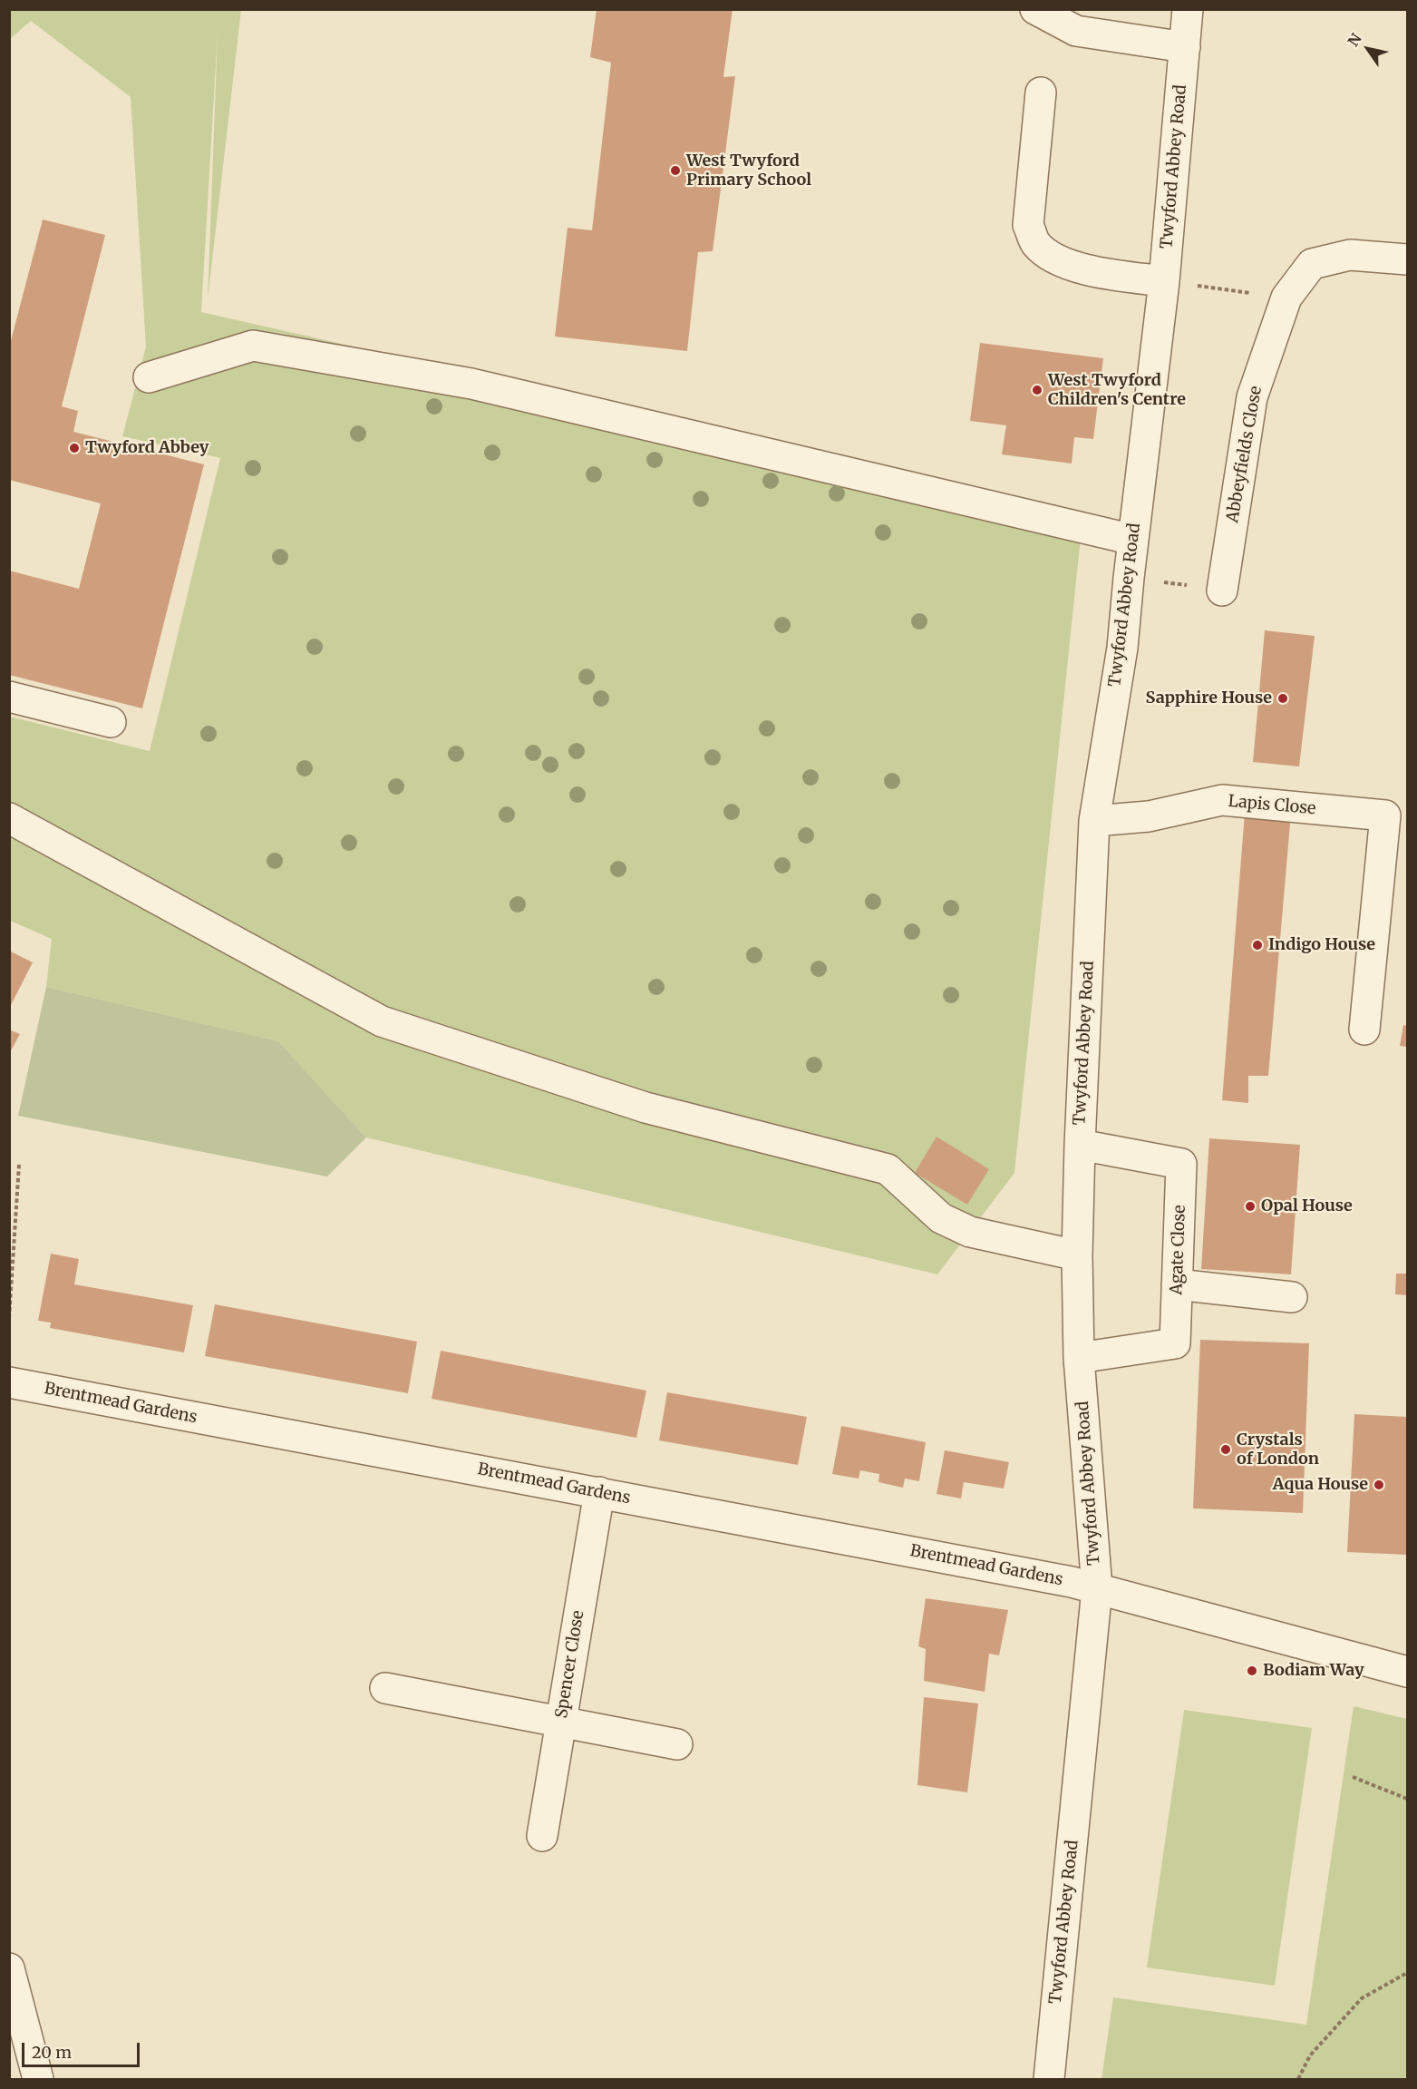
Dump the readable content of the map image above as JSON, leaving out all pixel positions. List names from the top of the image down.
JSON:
{
  "streets": {
    "street": [
      "Twyford Abbey Road",
      "Abbeyfields Close",
      "Lapis Close",
      "Agate Close",
      "Brentmead Gardens",
      "Spencer Close"
    ]
  },
  "crossings": [
    ["Twyford Abbey Road", "Lapis Close"],
    ["Twyford Abbey Road", "Agate Close"],
    ["Twyford Abbey Road", "Brentmead Gardens"],
    ["Brentmead Gardens", "Spencer Close"]
  ],
  "places": [
    "West Twyford Primary School",
    "West Twyford Children's Centre",
    "Twyford Abbey",
    "Sapphire House",
    "Indigo House",
    "Opal House",
    "Crystals of London",
    "Aqua House",
    "Bodiam Way"
  ],
  "scale_bar": "20 m",
  "north": "top left"
}
